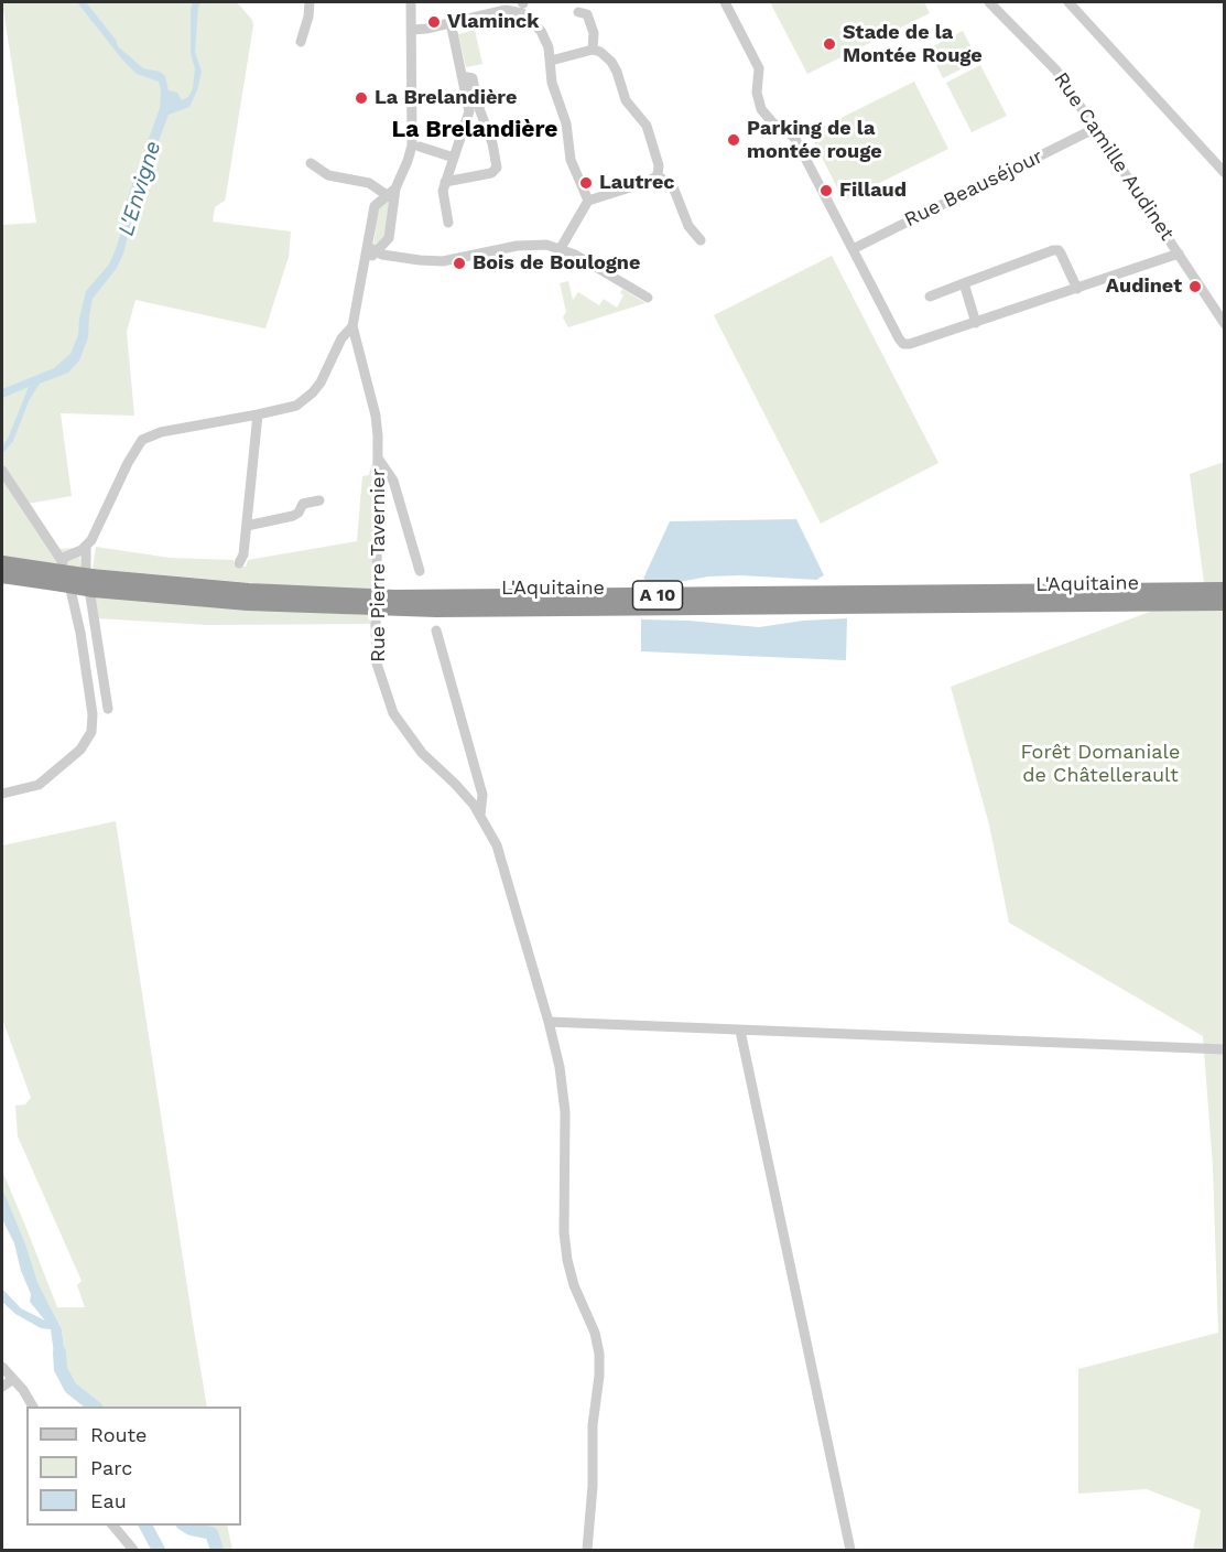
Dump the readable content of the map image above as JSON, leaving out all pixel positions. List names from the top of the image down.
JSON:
{
  "streets": {
    "highway": ["L'Aquitaine", "A 10"],
    "street": ["Rue Camille Audinet", "Rue Beauséjour", "Rue Pierre Tavernier"]
  },
  "crossings": [
    ["Rue Camille Audinet", "Rue Beauséjour"]
  ],
  "districts": ["La Brelandière"],
  "water": ["L'Envigne"],
  "parks": ["Forêt Domaniale de Châtellerault"],
  "places": [
    "Vlaminck",
    "Stade de la Montée Rouge",
    "La Brelandière",
    "Parking de la montée rouge",
    "Lautrec",
    "Fillaud",
    "Bois de Boulogne",
    "Audinet"
  ],
  "legend": ["Route", "Parc", "Eau"]
}
